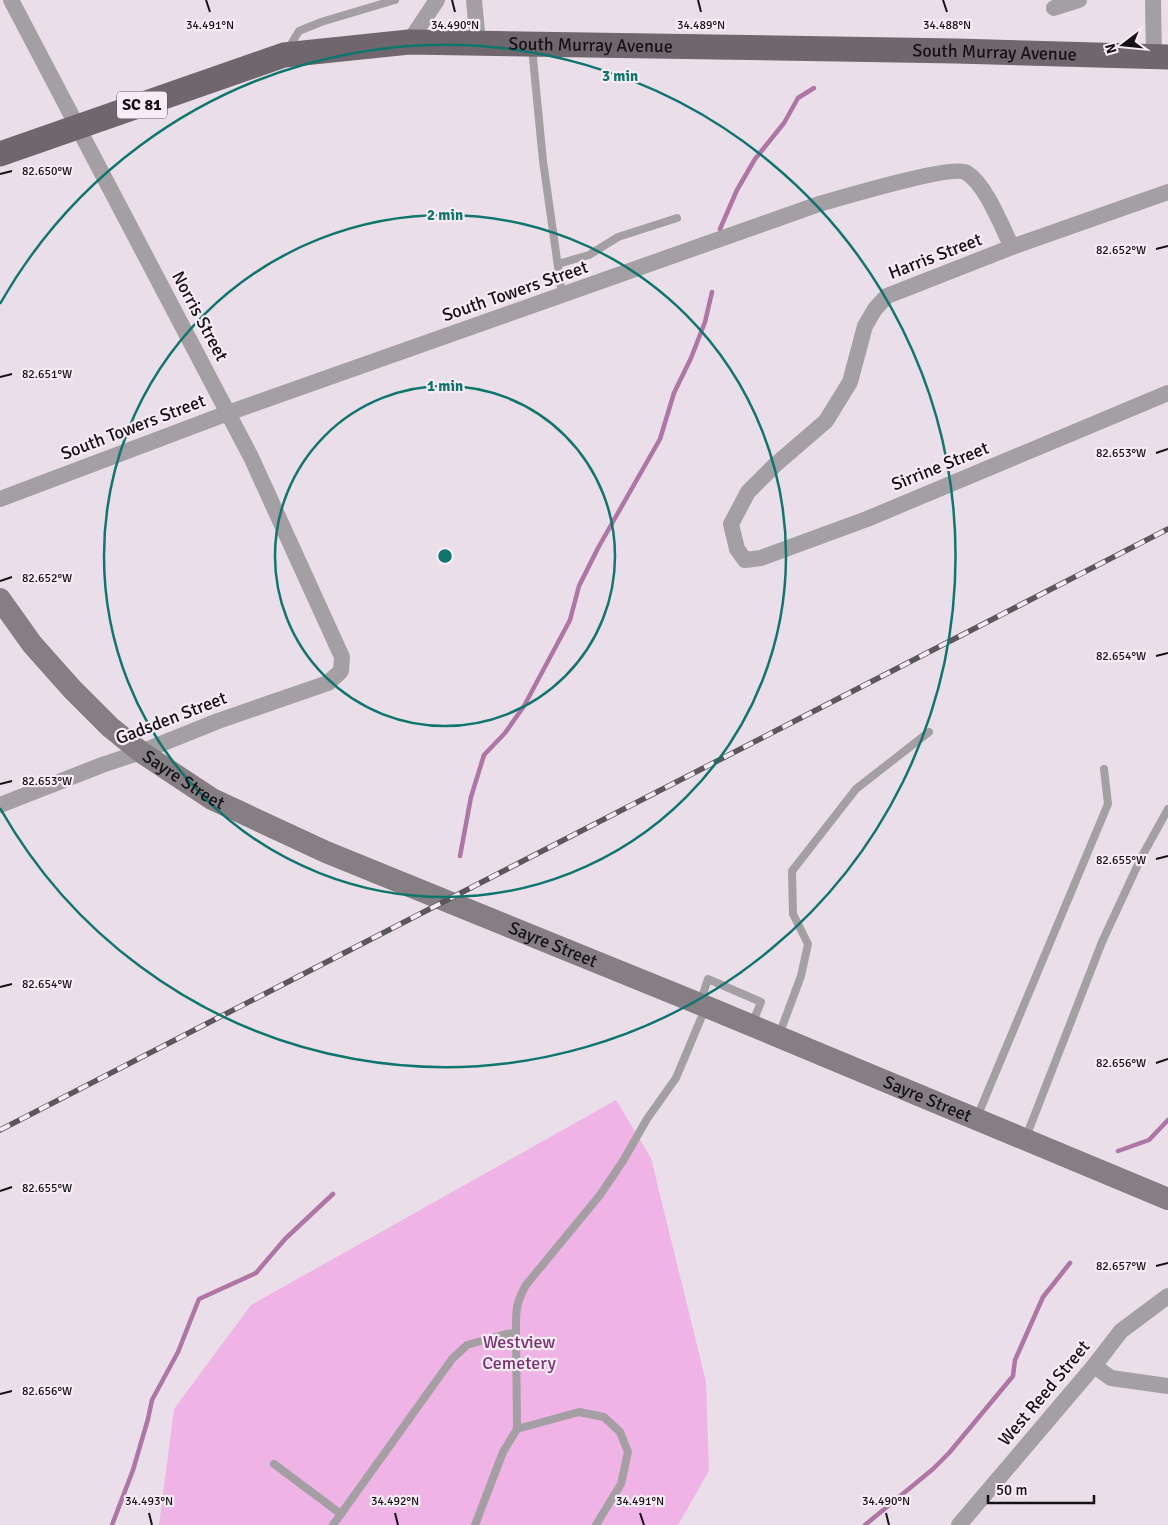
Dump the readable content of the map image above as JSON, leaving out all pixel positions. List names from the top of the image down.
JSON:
{
  "streets": {
    "main road": ["South Murray Avenue", "SC 81", "Sayre Street"],
    "street": [
      "Harris Street",
      "South Towers Street",
      "Norris Street",
      "Sirrine Street",
      "Gadsden Street",
      "West Reed Street"
    ]
  },
  "crossings": [
    ["South Murray Avenue", "Norris Street"],
    ["Harris Street", "South Towers Street"],
    ["Harris Street", "Sirrine Street"],
    ["South Towers Street", "Norris Street"],
    ["Norris Street", "Gadsden Street"],
    ["Gadsden Street", "Sayre Street"]
  ],
  "parks": ["Westview Cemetery"],
  "scale_bar": "50 m",
  "north": "left",
  "coordinates": [
    "34.491°N",
    "34.490°N",
    "34.489°N",
    "34.488°N",
    "82.650°W",
    "82.652°W",
    "82.651°W",
    "82.653°W",
    "82.654°W",
    "82.655°W",
    "82.656°W",
    "82.657°W",
    "34.493°N",
    "34.492°N"
  ],
  "rings": ["3 min", "2 min", "1 min"]
}
